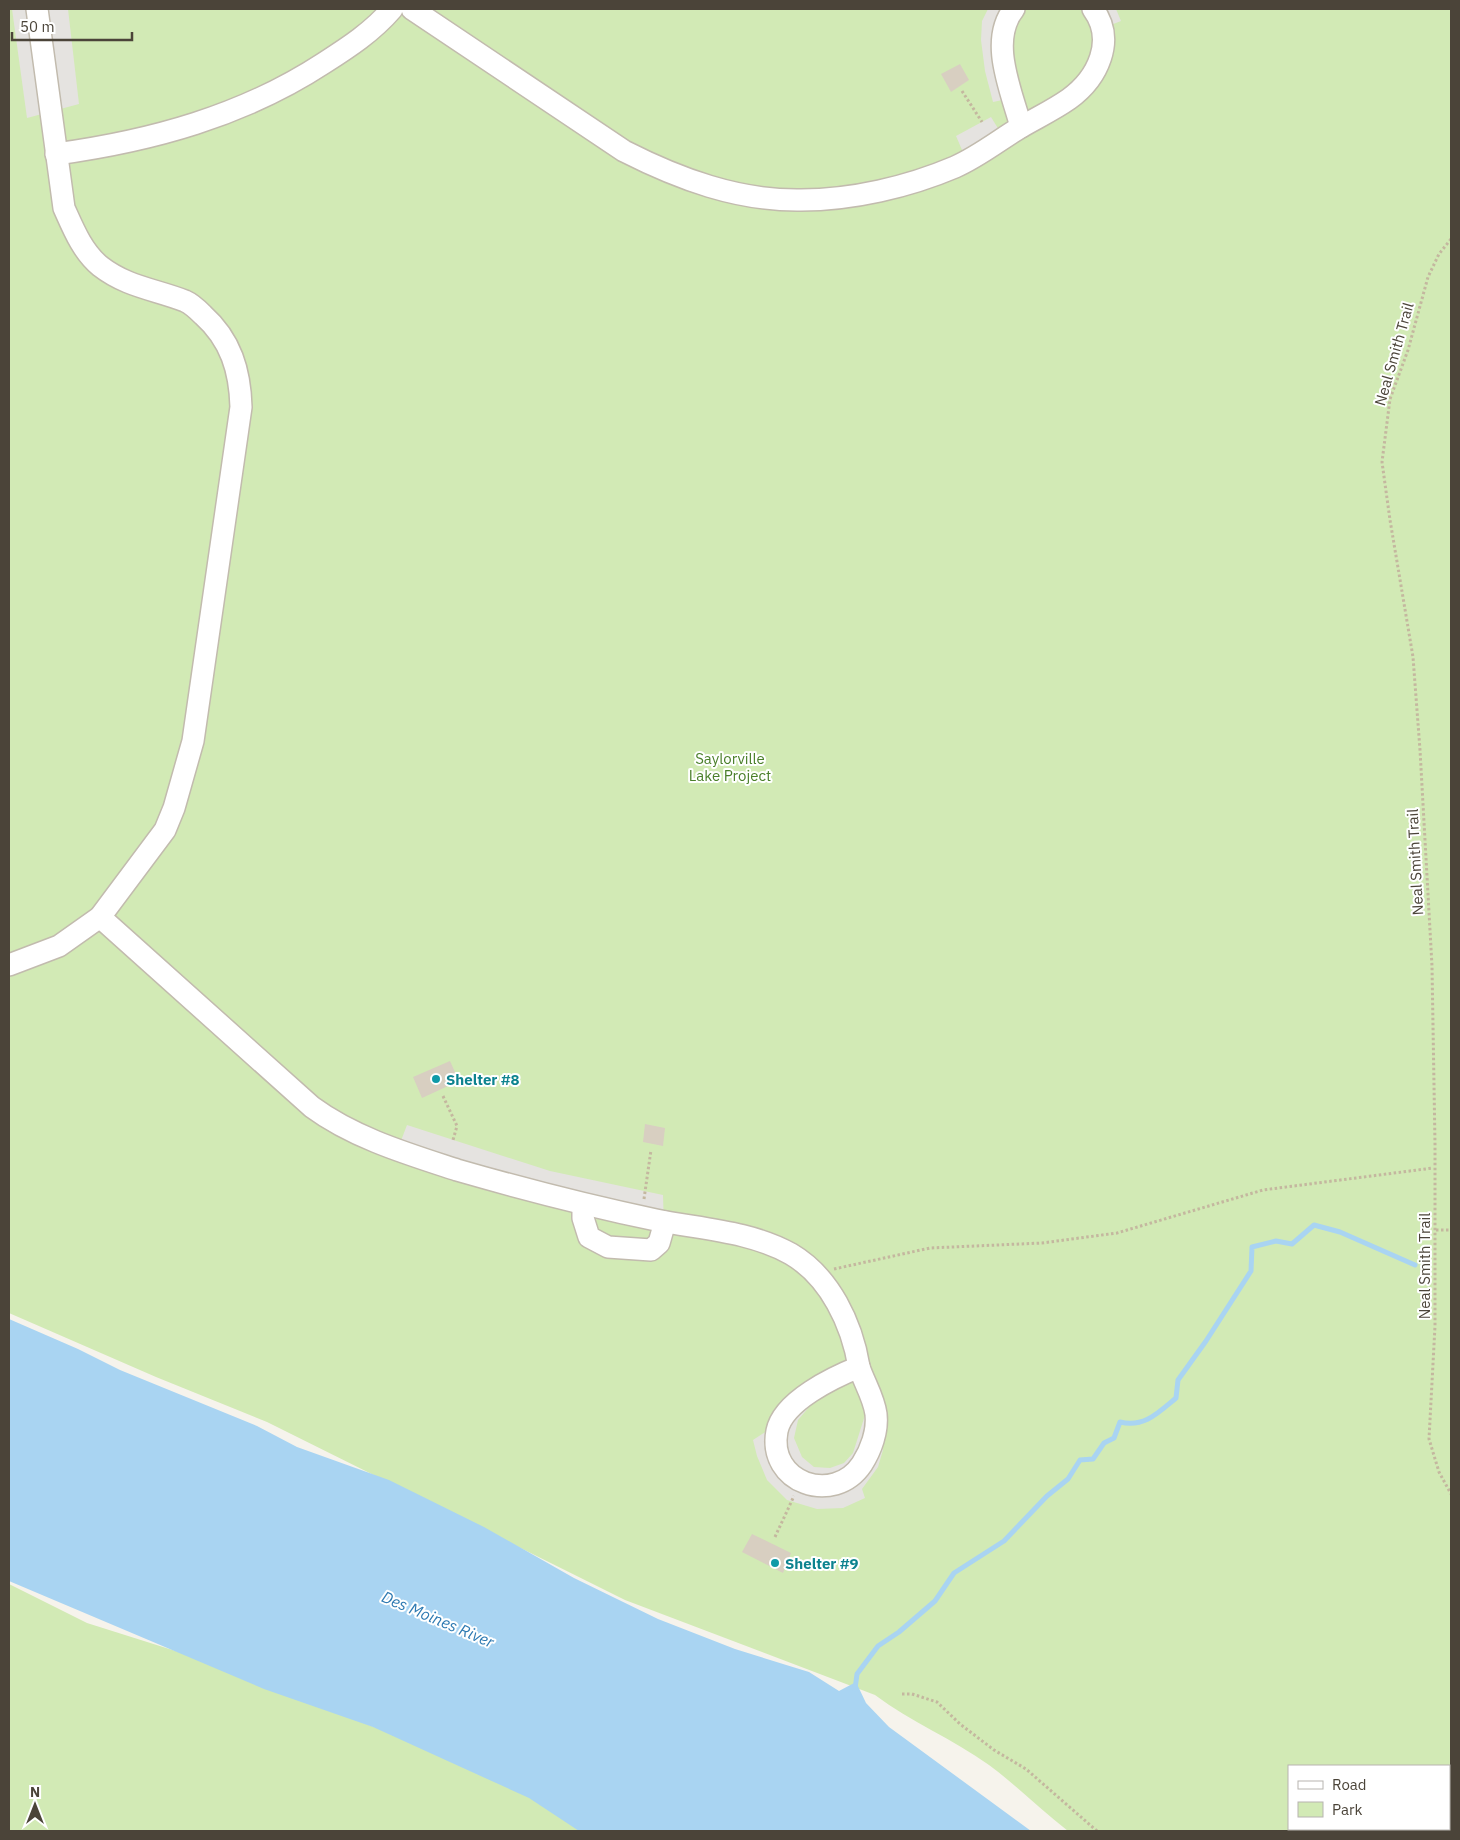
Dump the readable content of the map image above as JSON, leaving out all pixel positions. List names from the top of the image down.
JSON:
{
  "streets": {
    "path": ["Neal Smith Trail"]
  },
  "water": ["Des Moines River"],
  "parks": ["Saylorville Lake Project"],
  "places": ["Shelter #8", "Shelter #9"],
  "legend": ["Road", "Park"],
  "scale_bar": "50 m",
  "north": "top"
}
